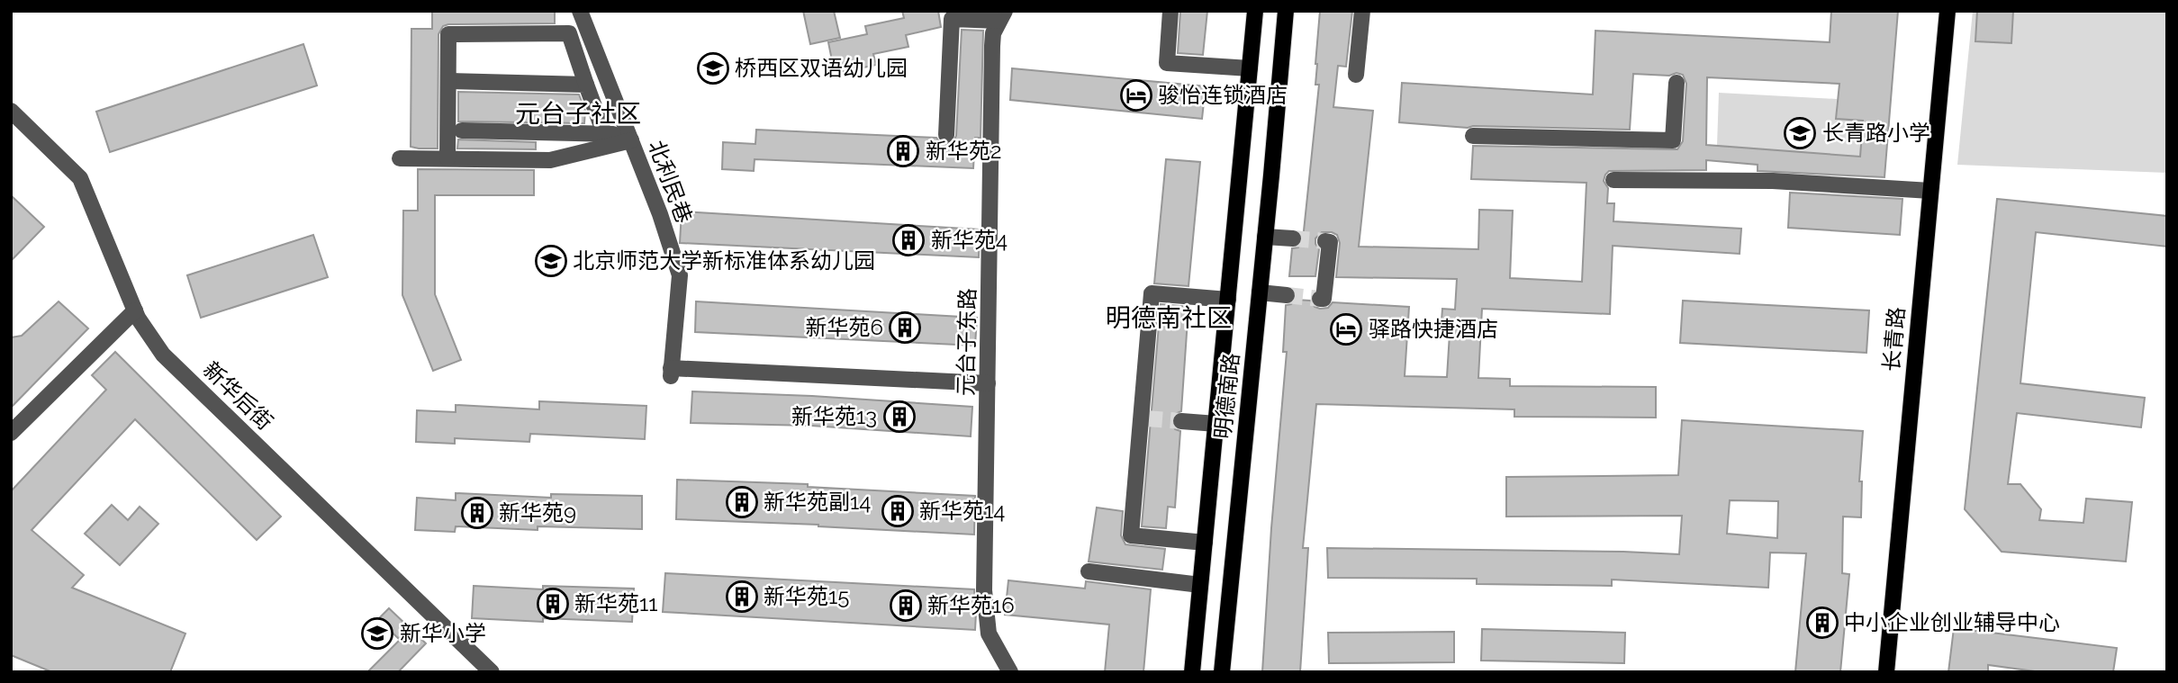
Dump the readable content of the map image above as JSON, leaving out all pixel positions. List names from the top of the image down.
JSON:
{
  "streets": {
    "main road": ["长青路", "明德南路"],
    "street": ["北利民巷", "元台子东路", "新华后街"]
  },
  "crossings": [
    ["北利民巷", "元台子东路"]
  ],
  "districts": ["元台子社区", "明德南社区"],
  "places": {
    "school or university": [
      "桥西区双语幼儿园",
      "长青路小学",
      "北京师范大学新标准体系幼儿园",
      "新华小学"
    ],
    "hotel": ["骏怡连锁酒店", "驿路快捷酒店"],
    "building": [
      "新华苑2",
      "新华苑4",
      "新华苑6",
      "新华苑13",
      "新华苑副14",
      "新华苑14",
      "新华苑9",
      "新华苑15",
      "新华苑11",
      "新华苑16",
      "中小企业创业辅导中心"
    ]
  }
}
